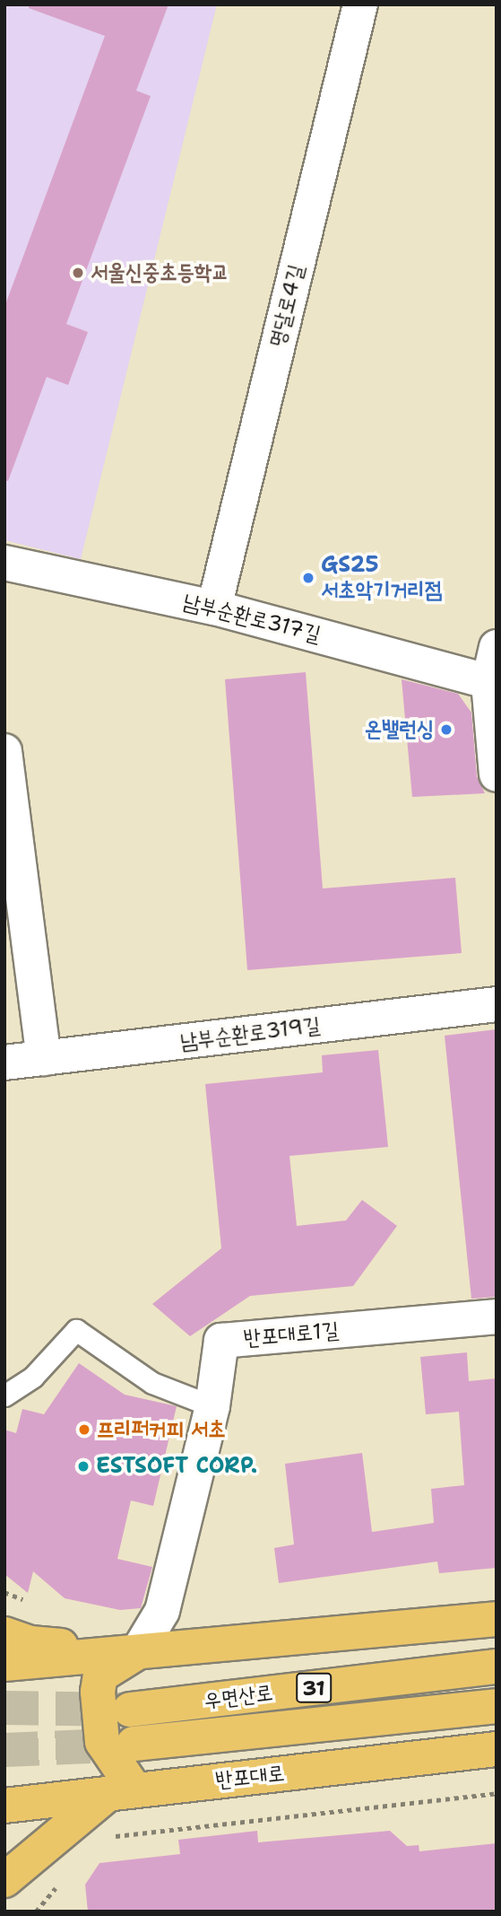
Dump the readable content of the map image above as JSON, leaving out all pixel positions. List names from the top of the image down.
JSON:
{
  "streets": {
    "main road": ["31", "우면산로", "반포대로"],
    "street": [
      "명달로4길",
      "남부순환로317길",
      "남부순환로319길",
      "반포대로1길"
    ]
  },
  "crossings": [
    ["명달로4길", "남부순환로317길"]
  ],
  "places": [
    "서울신중초등학교",
    "GS25 서초악기거리점",
    "온밸런싱",
    "프리퍼커피 서초",
    "ESTSOFT CORP."
  ]
}
